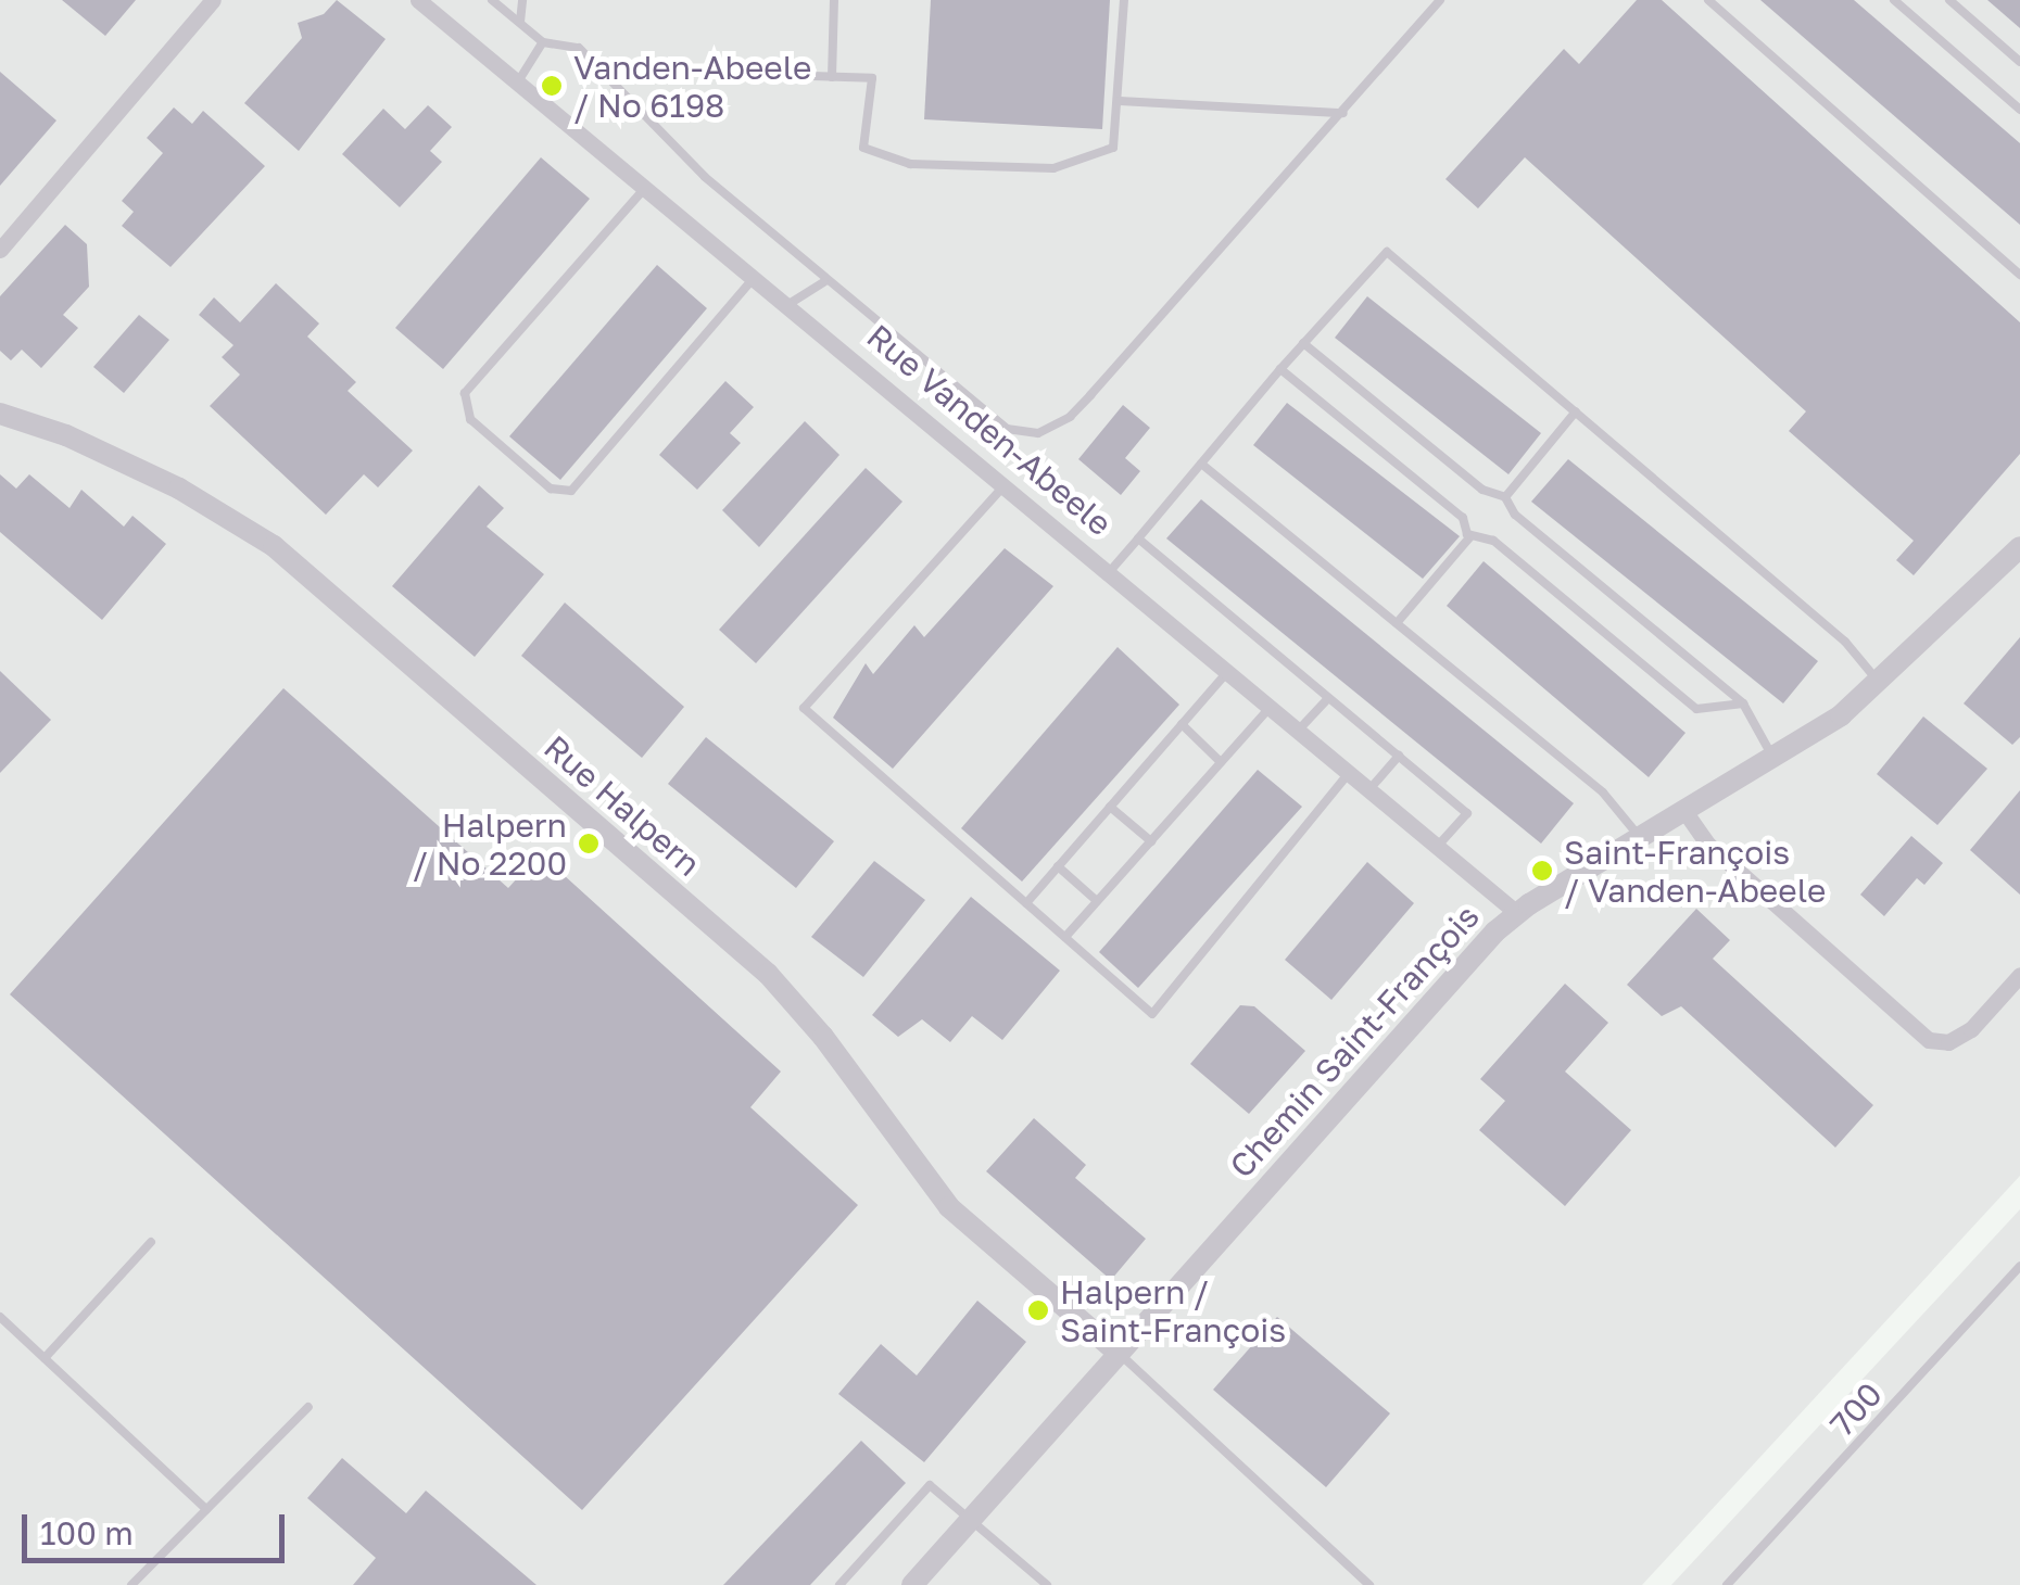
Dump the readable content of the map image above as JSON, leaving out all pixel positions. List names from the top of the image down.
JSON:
{
  "streets": {
    "street": ["Rue Vanden-Abeele", "Rue Halpern", "Chemin Saint-François"],
    "lane": ["700"]
  },
  "crossings": [
    ["Rue Vanden-Abeele", "Chemin Saint-François"],
    ["Rue Halpern", "Chemin Saint-François"]
  ],
  "places": [
    "Vanden-Abeele / No 6198",
    "Halpern / No 2200",
    "Saint-François / Vanden-Abeele",
    "Halpern / Saint-François"
  ],
  "scale_bar": "100 m"
}
